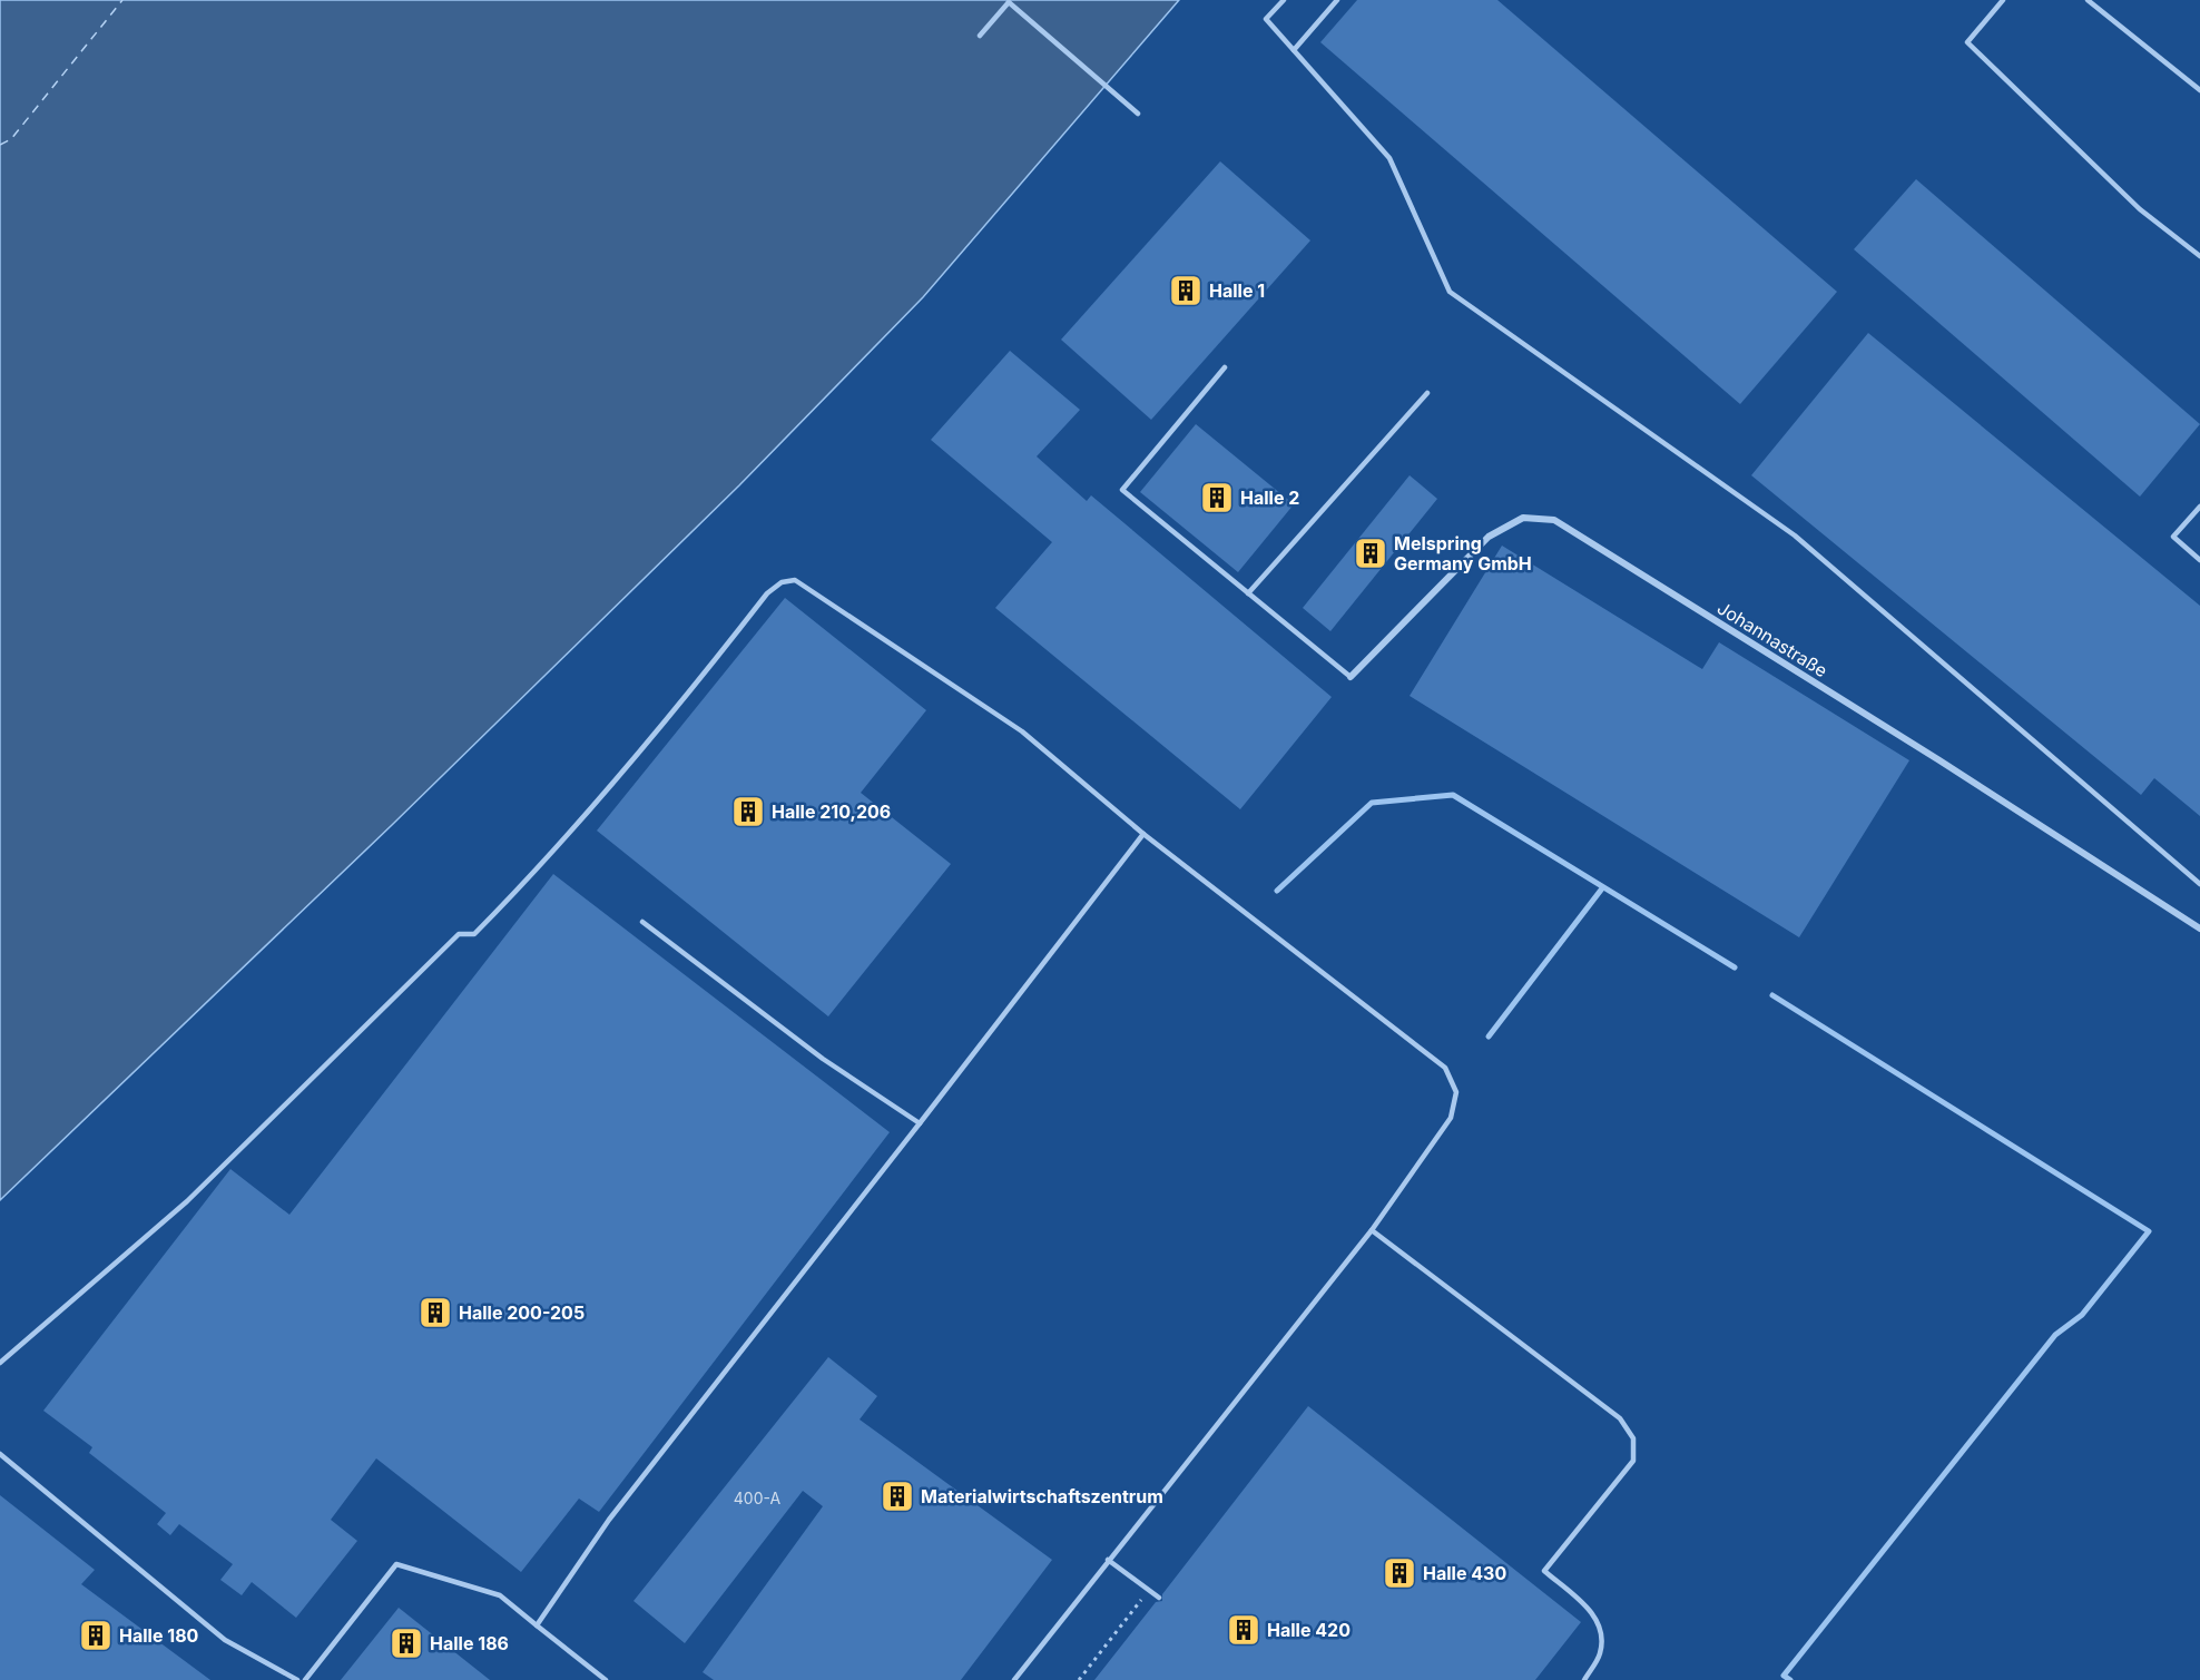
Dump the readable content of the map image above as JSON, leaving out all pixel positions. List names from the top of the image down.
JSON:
{
  "streets": {
    "street": ["Johannastraße"]
  },
  "places": {
    "building": [
      "Halle 1",
      "Halle 2",
      "Melspring Germany GmbH",
      "Halle 210,206",
      "Halle 200-205",
      "Materialwirtschaftszentrum",
      "Halle 430",
      "Halle 420",
      "Halle 180",
      "Halle 186"
    ]
  },
  "house_numbers": ["400-A"]
}
